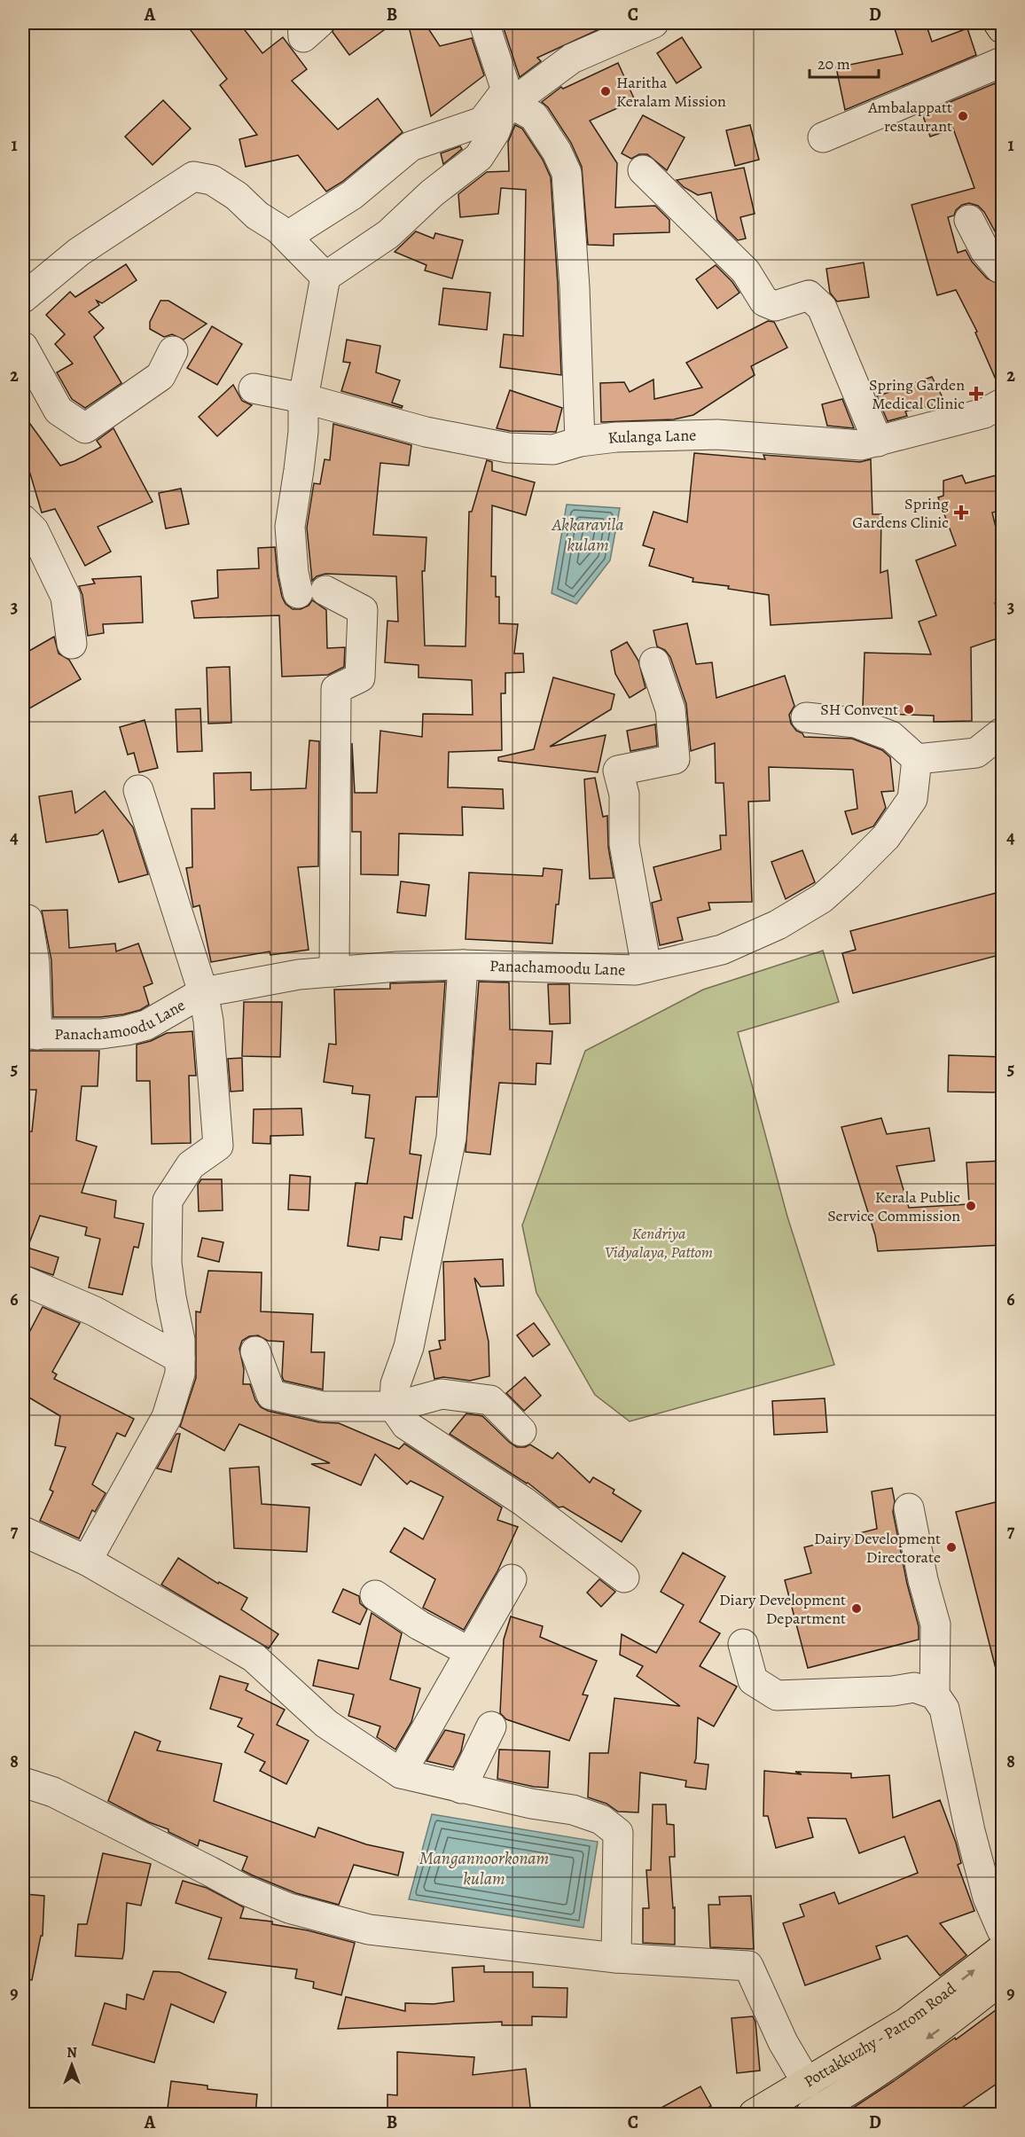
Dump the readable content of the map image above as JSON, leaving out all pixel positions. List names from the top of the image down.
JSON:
{
  "streets": {
    "main road": ["Pottakkuzhy - Pattom Road"],
    "street": ["Kulanga Lane", "Panachamoodu Lane"]
  },
  "water": ["Akkaravila kulam", "Mangannoorkonam kulam"],
  "parks": ["Kendriya Vidyalaya, Pattom"],
  "places": {
    "other": [
      "Haritha Keralam Mission",
      "Ambalappatt restaurant",
      "SH Convent",
      "Kerala Public Service Commission",
      "Dairy Development Directorate",
      "Diary Development Department"
    ],
    "health": ["Spring Garden Medical Clinic", "Spring Gardens Clinic"]
  },
  "scale_bar": "20 m",
  "north": "top",
  "grid": {
    "columns": [
      "A",
      "B",
      "C",
      "D"
    ],
    "rows": [
      "1",
      "2",
      "3",
      "4",
      "5",
      "6",
      "7",
      "8",
      "9"
    ]
  }
}
